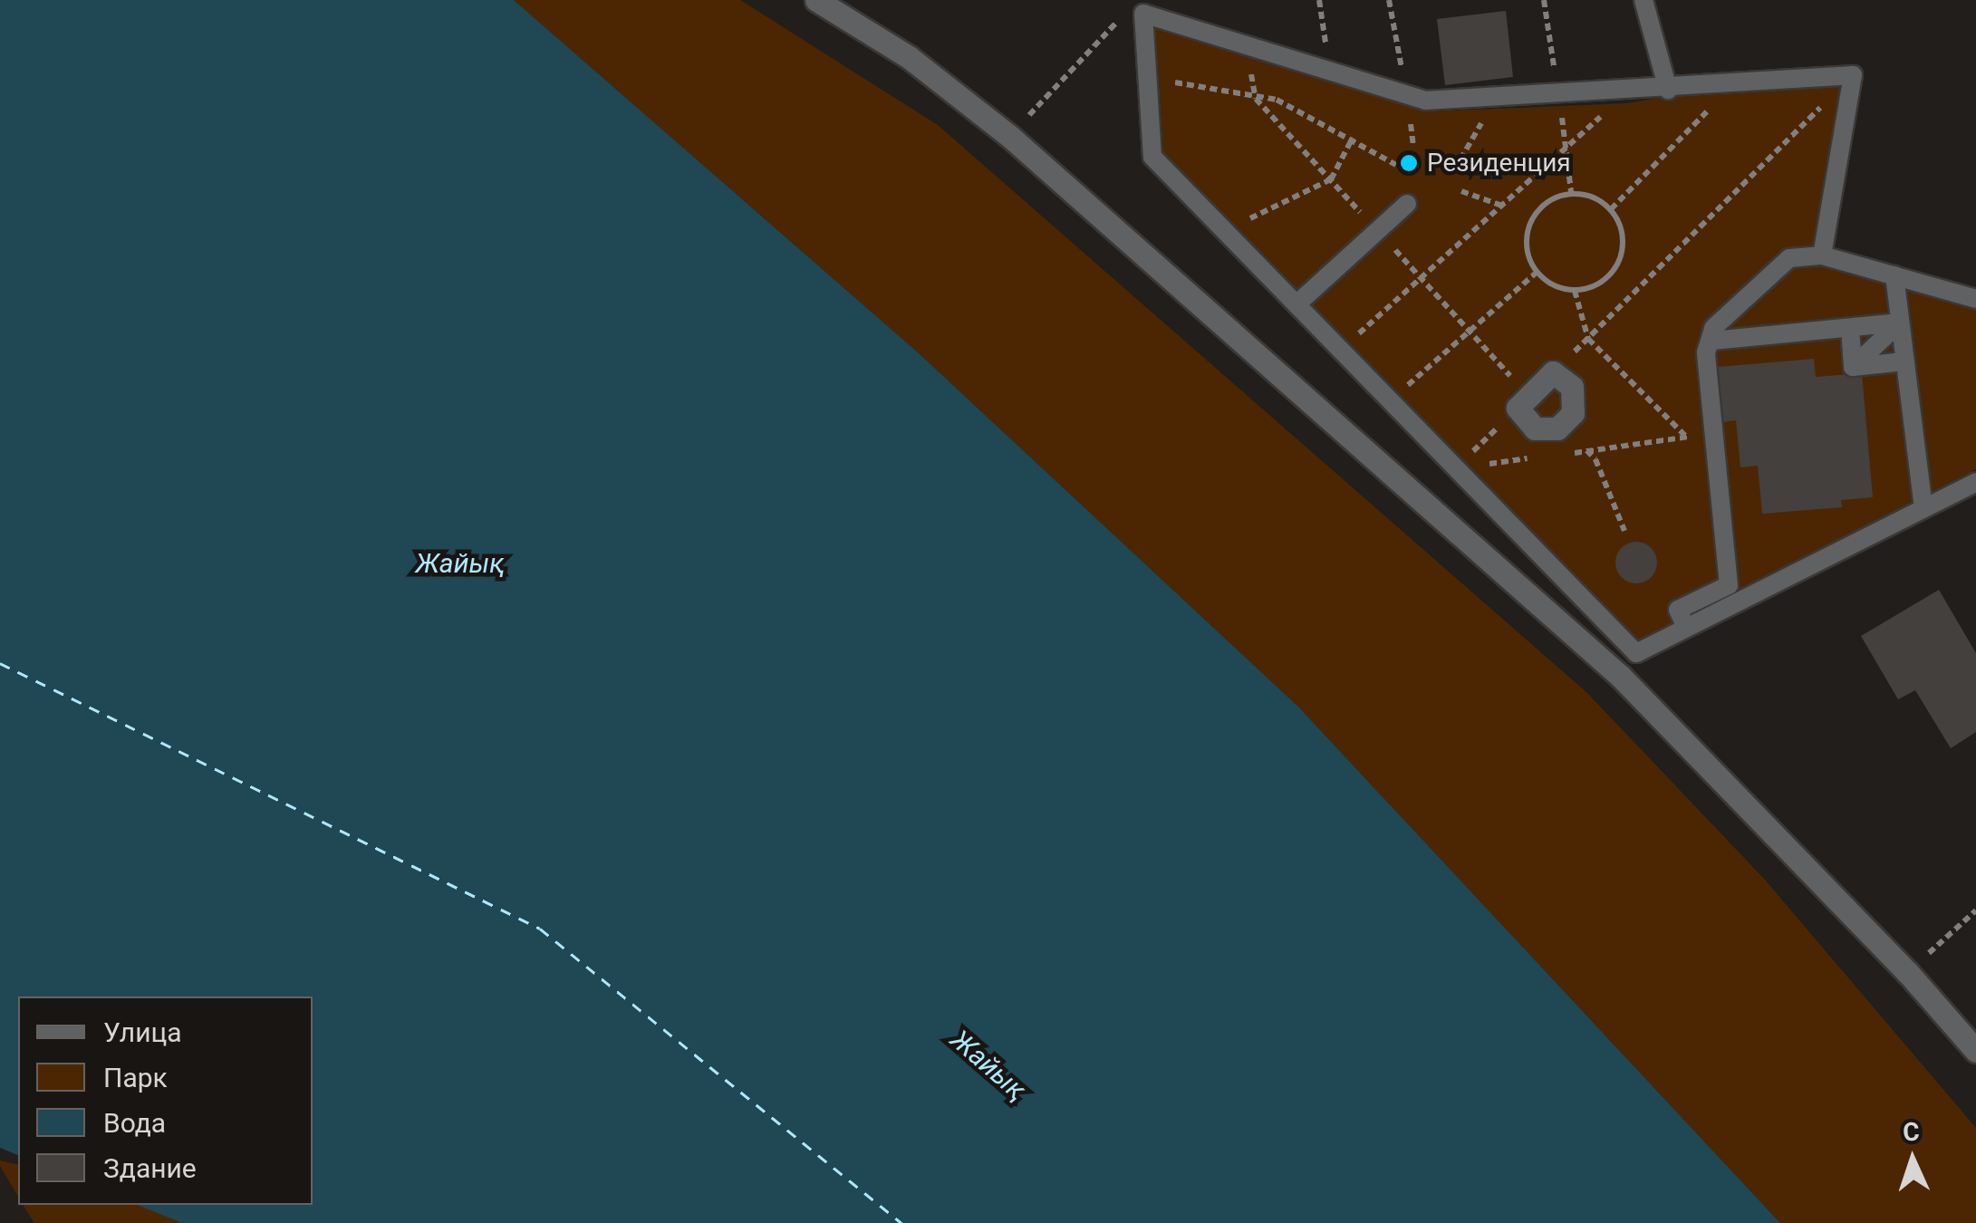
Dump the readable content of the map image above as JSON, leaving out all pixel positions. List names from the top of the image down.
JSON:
{
  "water": ["Жайық"],
  "places": ["Резиденция"],
  "legend": [
    "Улица",
    "Парк",
    "Вода",
    "Здание"
  ],
  "north": "top"
}
